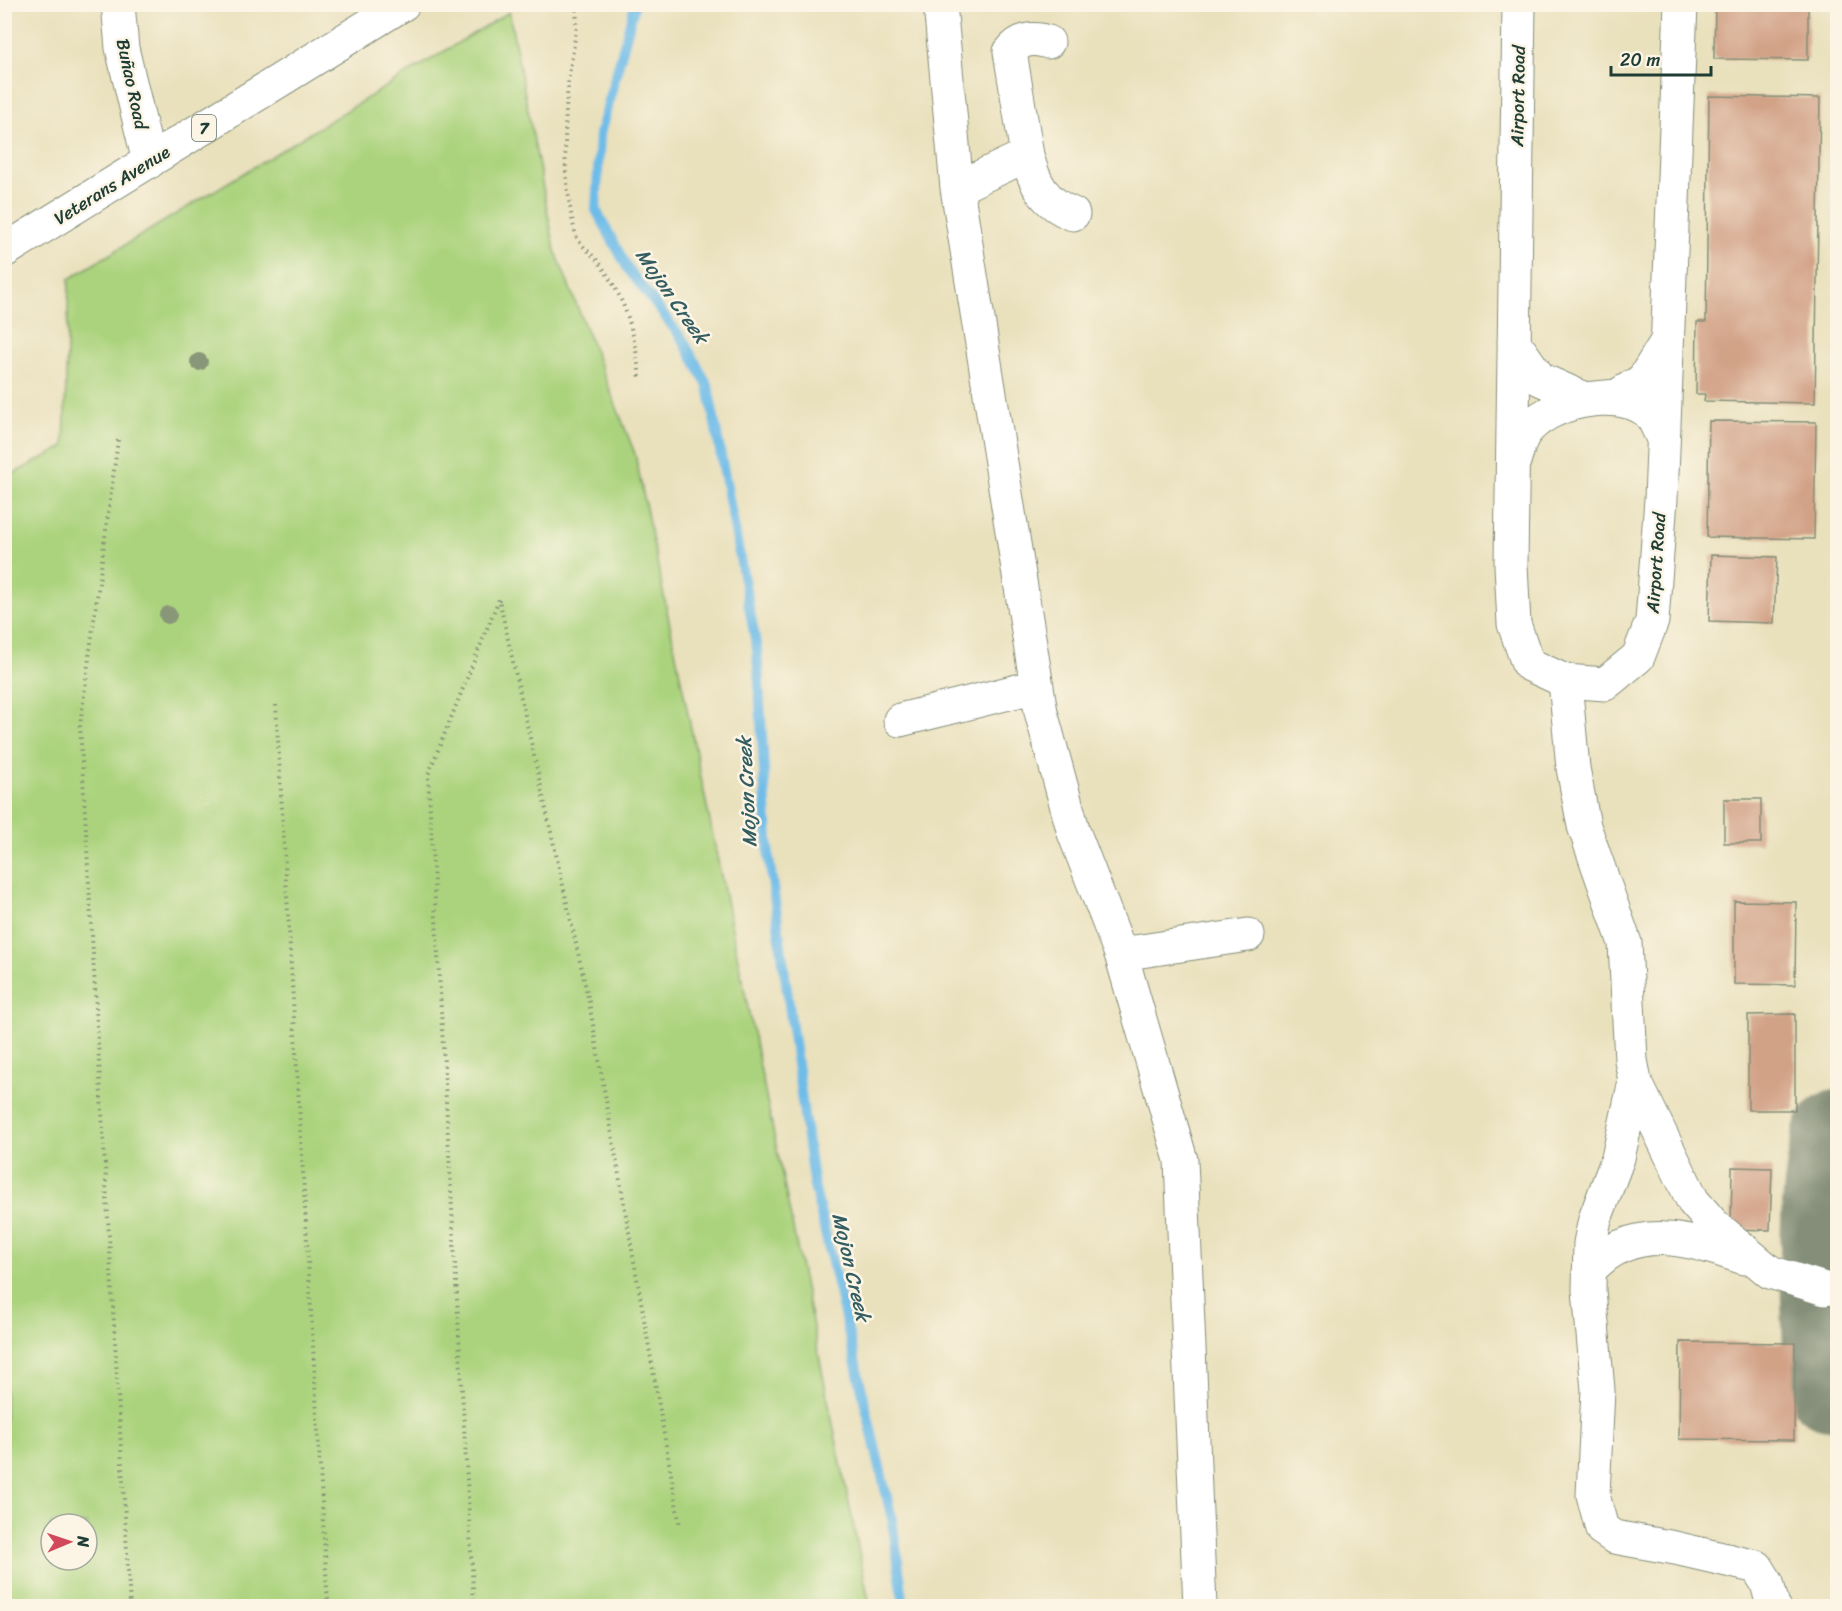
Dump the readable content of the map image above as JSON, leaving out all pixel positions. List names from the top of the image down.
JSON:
{
  "streets": {
    "main road": [
      "Buñao Road",
      "Airport Road",
      "7",
      "Veterans Avenue"
    ]
  },
  "crossings": [
    ["Buñao Road", "Veterans Avenue"]
  ],
  "water": ["Mojon Creek"],
  "scale_bar": "20 m",
  "north": "right"
}
